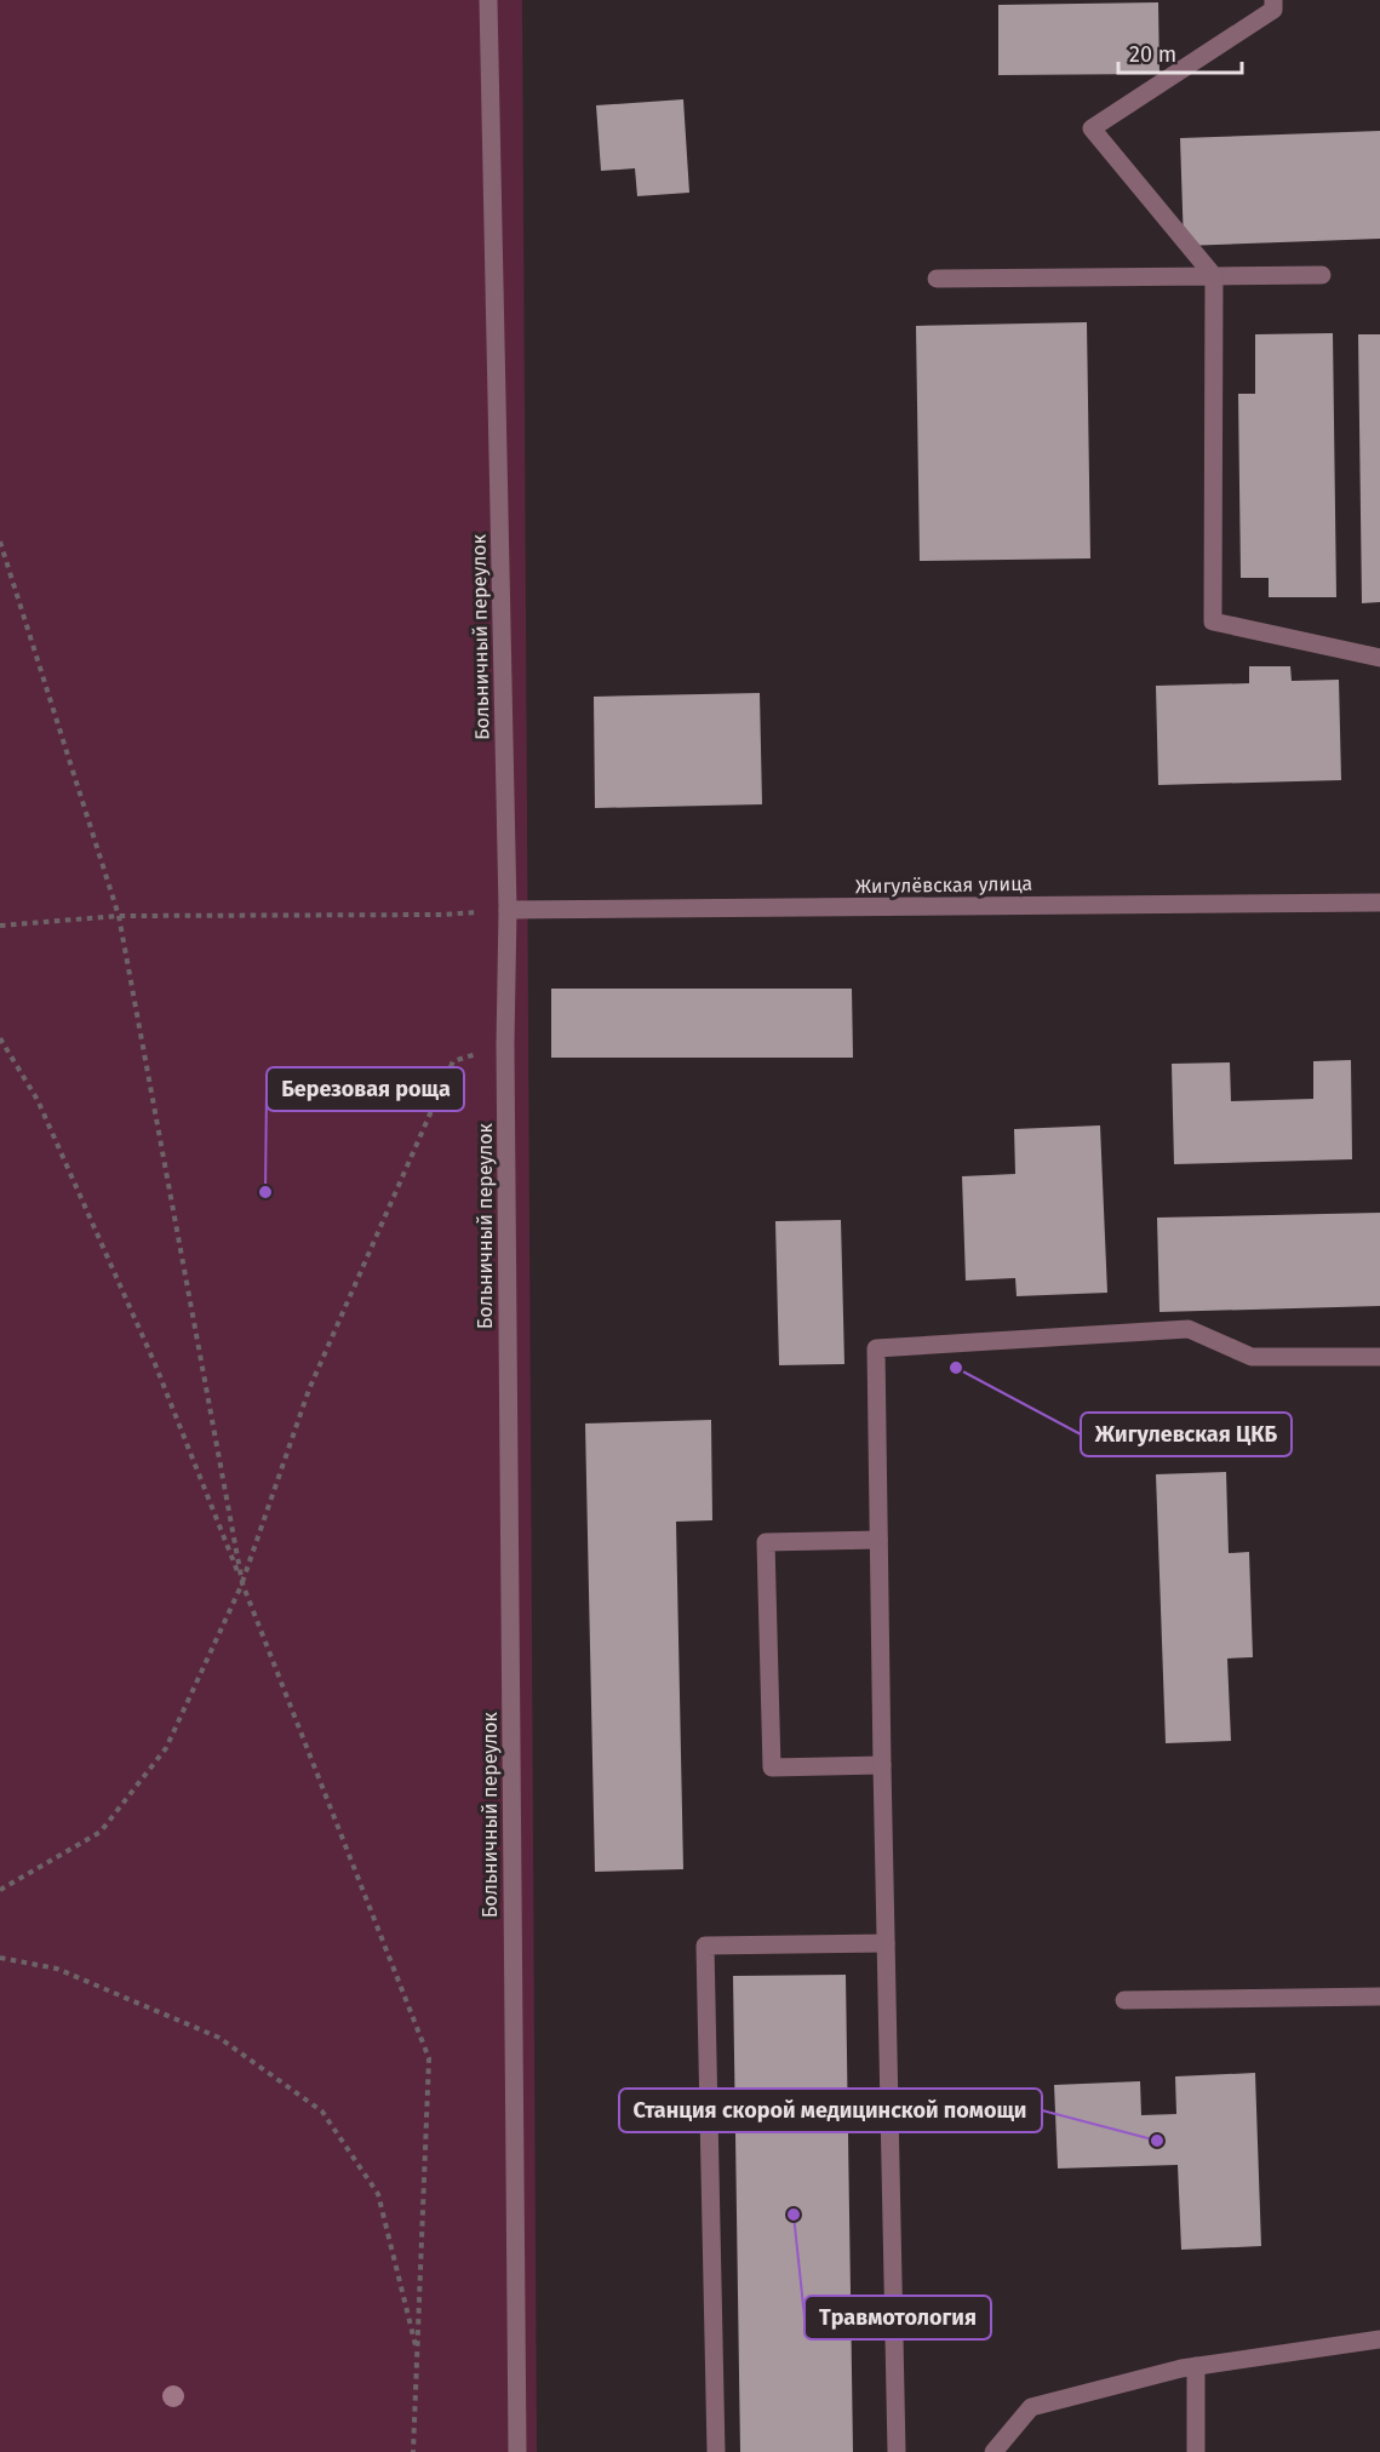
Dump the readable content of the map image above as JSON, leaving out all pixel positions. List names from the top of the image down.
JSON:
{
  "streets": {
    "street": ["Больничный переулок", "Жигулёвская улица"]
  },
  "crossings": [
    ["Больничный переулок", "Жигулёвская улица"]
  ],
  "places": [
    "Березовая роща",
    "Жигулевская ЦКБ",
    "Станция скорой медицинской помощи",
    "Травмотология"
  ],
  "scale_bar": "20 m"
}
